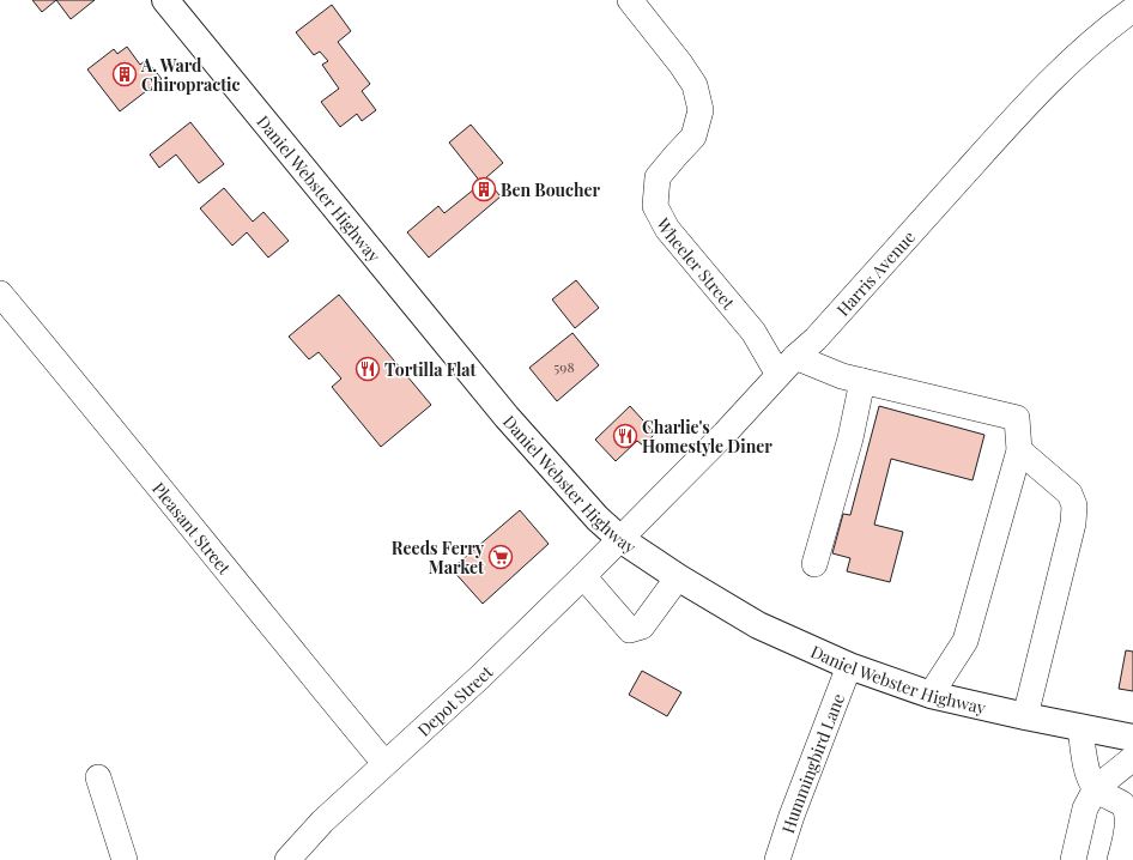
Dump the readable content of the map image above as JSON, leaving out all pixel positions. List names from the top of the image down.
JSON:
{
  "streets": {
    "main road": ["Daniel Webster Highway"],
    "street": [
      "Wheeler Street",
      "Harris Avenue",
      "Pleasant Street",
      "Depot Street",
      "Hummingbird Lane"
    ]
  },
  "crossings": [
    ["Daniel Webster Highway", "Harris Avenue"],
    ["Daniel Webster Highway", "Depot Street"],
    ["Daniel Webster Highway", "Hummingbird Lane"],
    ["Wheeler Street", "Harris Avenue"],
    ["Harris Avenue", "Depot Street"],
    ["Pleasant Street", "Depot Street"]
  ],
  "places": {
    "building": ["A. Ward Chiropractic", "Ben Boucher"],
    "restaurant": ["Tortilla Flat", "Charlie's Homestyle Diner"],
    "supermarket": ["Reeds Ferry Market"]
  },
  "house_numbers": ["598"]
}
